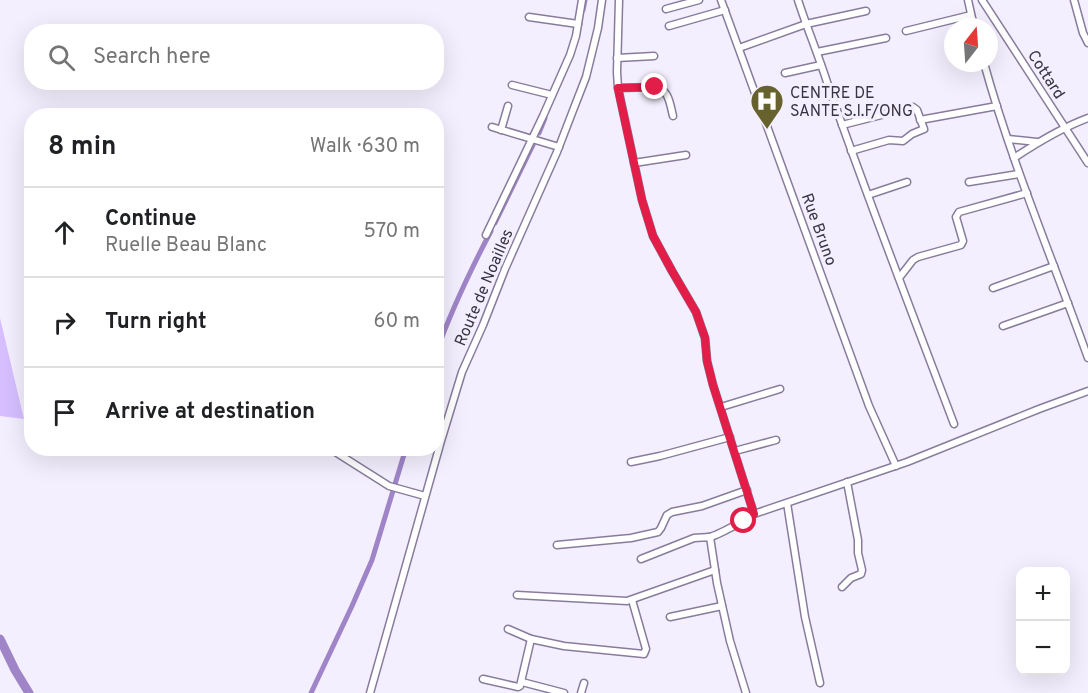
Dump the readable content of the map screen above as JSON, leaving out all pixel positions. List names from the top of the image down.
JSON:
{
  "streets": {
    "street": ["Cottard", "Rue Bruno", "Route de Noailles"]
  },
  "places": {
    "hospital": ["CENTRE DE SANTE S.I.F/ONG"]
  },
  "north": "top",
  "page": {
    "search": "Search here",
    "heading": ["8 min", "Walk · 630 m"],
    "list": [
      ["Continue", "Ruelle Beau Blanc", "570 m"],
      ["Turn right", "60 m"],
      "Arrive at destination"
    ],
    "map_buttons": ["+", "−"]
  }
}
